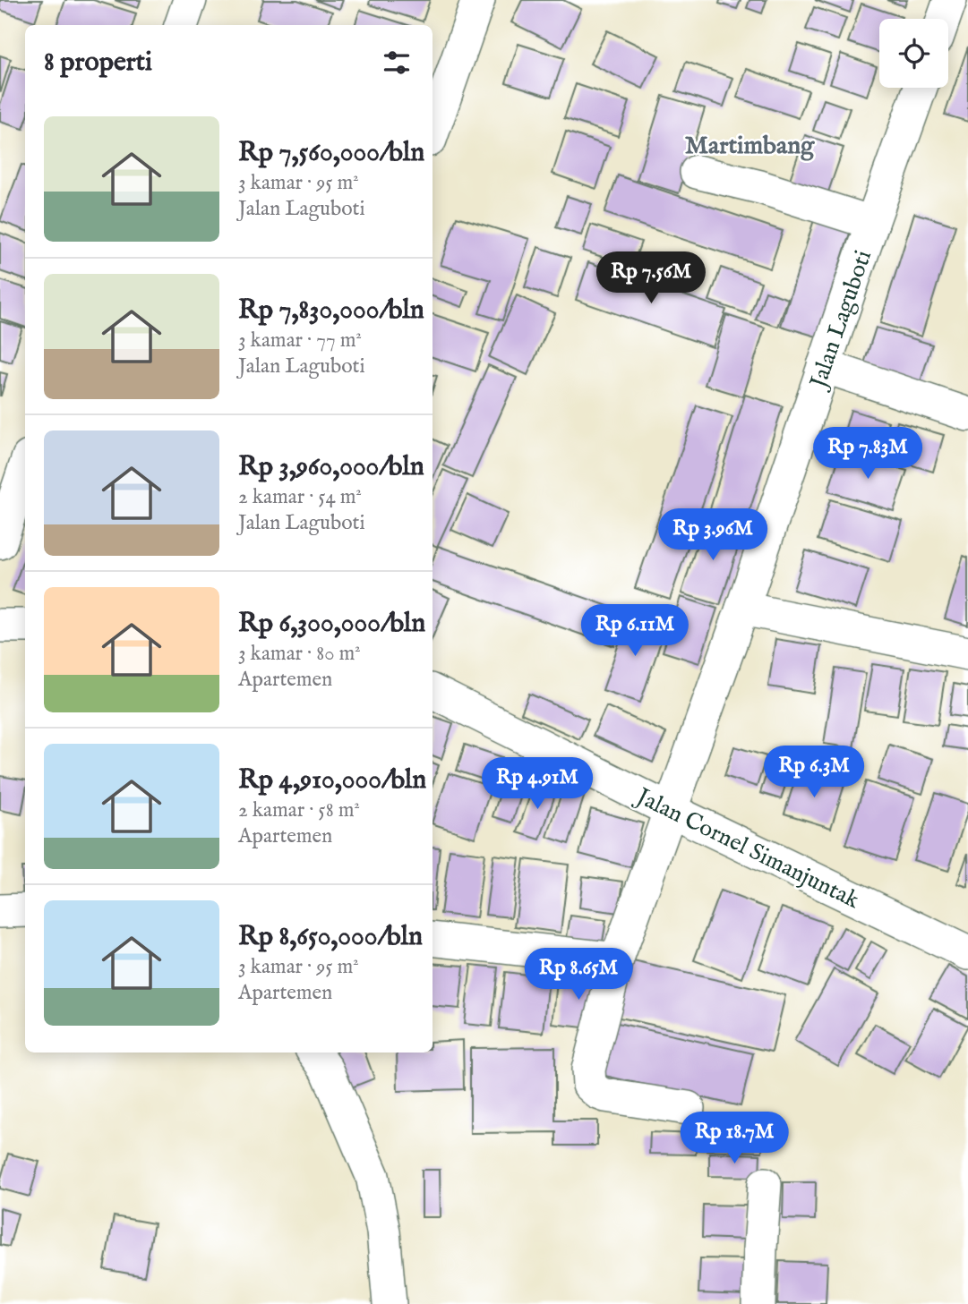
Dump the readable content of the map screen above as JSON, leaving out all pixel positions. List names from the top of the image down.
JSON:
{
  "streets": {
    "street": ["Jalan Laguboti", "Jalan Cornel Simanjuntak"]
  },
  "crossings": [
    ["Jalan Laguboti", "Jalan Cornel Simanjuntak"]
  ],
  "districts": ["Martimbang"],
  "page": {
    "heading": "8 properti",
    "list": [
      {
        "name": "Rp 7,560,000/bln",
        "note": "3 kamar · 95 m² · Jalan Laguboti"
      },
      {
        "name": "Rp 7,830,000/bln",
        "note": "3 kamar · 77 m² · Jalan Laguboti"
      },
      {
        "name": "Rp 3,960,000/bln",
        "note": "2 kamar · 54 m² · Jalan Laguboti"
      },
      {
        "name": "Rp 6,300,000/bln",
        "note": "3 kamar · 80 m² · Apartemen"
      },
      {
        "name": "Rp 4,910,000/bln",
        "note": "2 kamar · 58 m² · Apartemen"
      },
      {
        "name": "Rp 8,650,000/bln",
        "note": "3 kamar · 95 m² · Apartemen"
      }
    ],
    "price": [
      "Rp 7.56M",
      "Rp 7.83M",
      "Rp 3.96M",
      "Rp 6.11M",
      "Rp 6.3M",
      "Rp 4.91M",
      "Rp 8.65M",
      "Rp 18.7M"
    ]
  }
}
